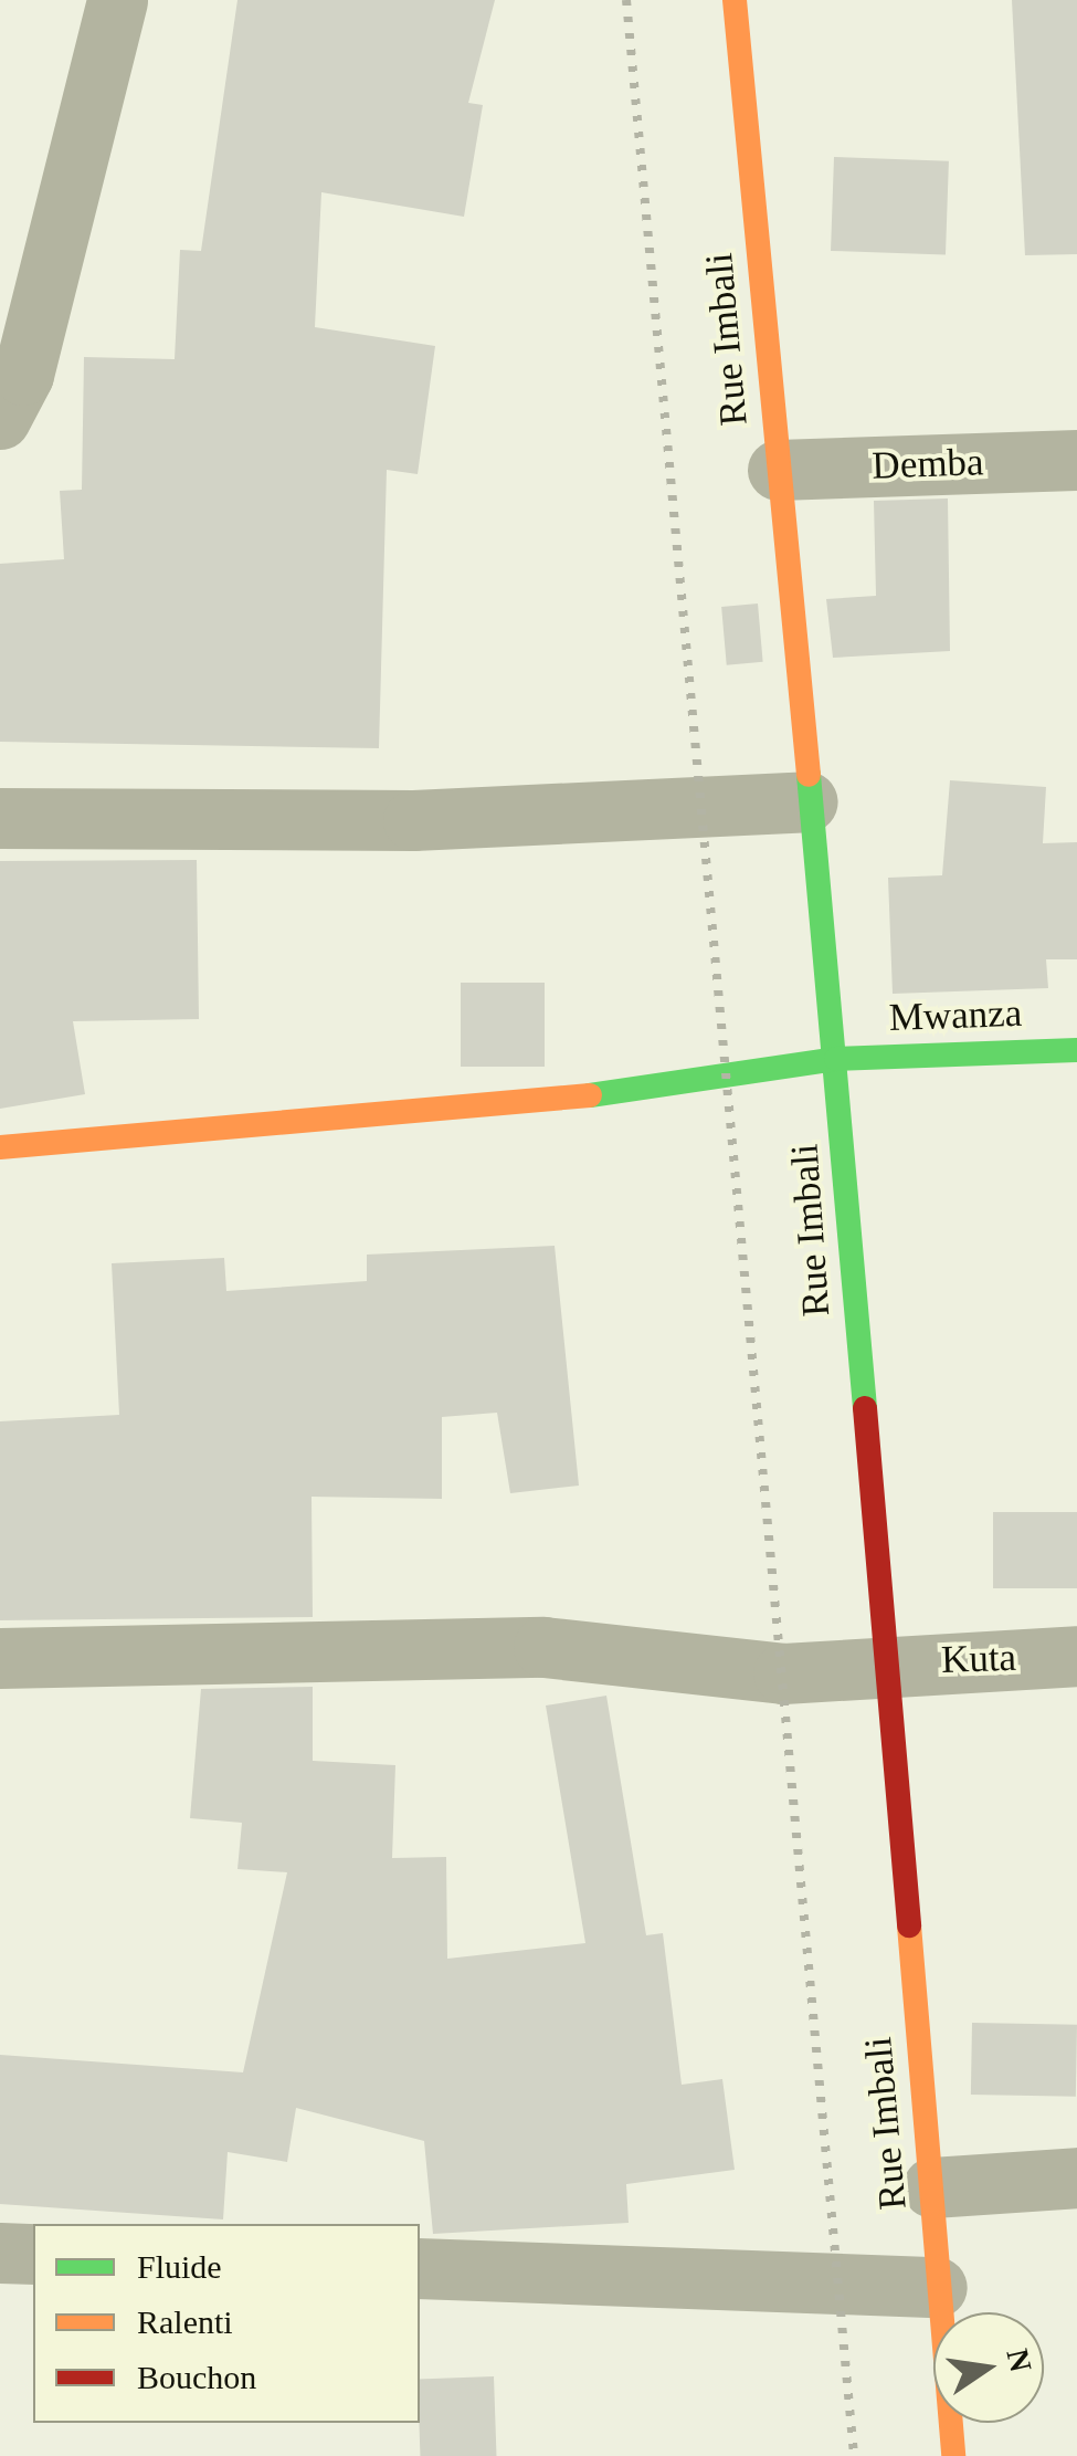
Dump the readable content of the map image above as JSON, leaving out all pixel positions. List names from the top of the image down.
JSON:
{
  "streets": {
    "street": [
      "Rue Imbali",
      "Demba",
      "Mwanza",
      "Kuta"
    ]
  },
  "crossings": [
    ["Rue Imbali", "Demba"],
    ["Rue Imbali", "Mwanza"],
    ["Rue Imbali", "Kuta"]
  ],
  "legend": ["Fluide", "Ralenti", "Bouchon"],
  "north": "right"
}
